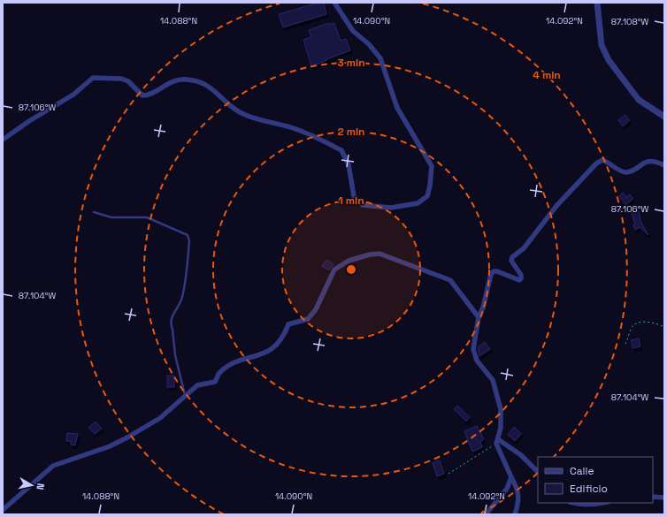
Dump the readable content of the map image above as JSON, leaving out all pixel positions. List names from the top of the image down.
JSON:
{
  "legend": ["Calle", "Edificio"],
  "north": "right",
  "coordinates": [
    "14.088°N",
    "14.090°N",
    "14.092°N",
    "87.108°W",
    "87.106°W",
    "87.104°W"
  ],
  "rings": [
    "3 min",
    "4 min",
    "2 min",
    "1 min"
  ]
}
